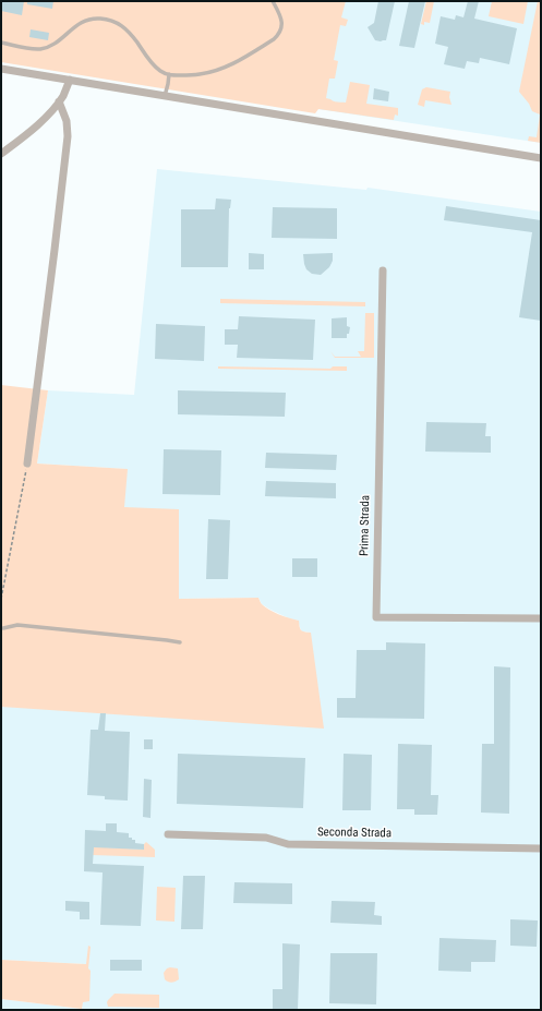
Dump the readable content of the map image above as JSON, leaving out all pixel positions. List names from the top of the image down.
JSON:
{
  "streets": {
    "street": ["Prima Strada", "Seconda Strada"]
  }
}
